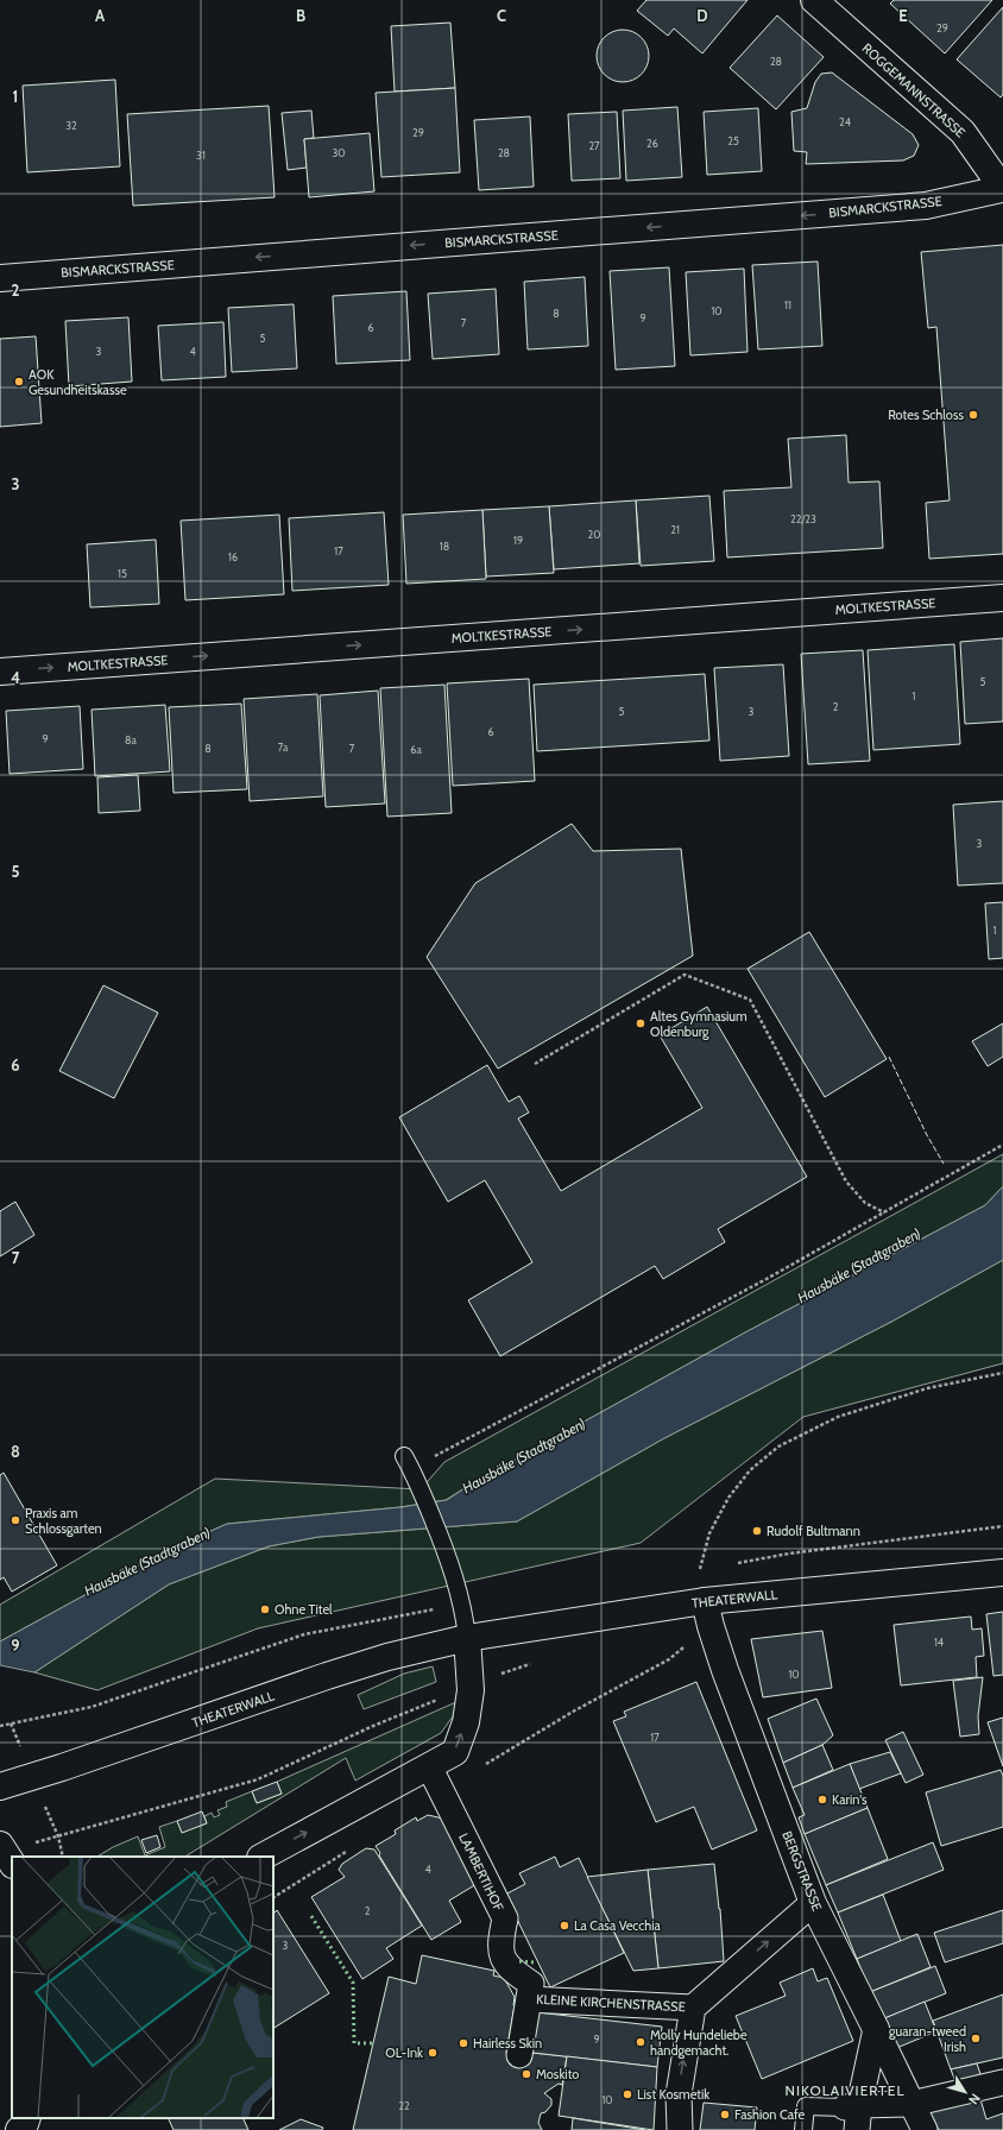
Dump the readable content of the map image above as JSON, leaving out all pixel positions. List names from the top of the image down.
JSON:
{
  "streets": {
    "street": [
      "ROGGEMANNSTRASSE",
      "BISMARCKSTRASSE",
      "MOLTKESTRASSE",
      "THEATERWALL",
      "BERGSTRASSE",
      "LAMBERTIHOF",
      "KLEINE KIRCHENSTRASSE"
    ]
  },
  "crossings": [
    ["ROGGEMANNSTRASSE", "BISMARCKSTRASSE"],
    ["THEATERWALL", "BERGSTRASSE"],
    ["BERGSTRASSE", "KLEINE KIRCHENSTRASSE"],
    ["LAMBERTIHOF", "KLEINE KIRCHENSTRASSE"]
  ],
  "one_way": ["BISMARCKSTRASSE", "MOLTKESTRASSE", "KLEINE KIRCHENSTRASSE"],
  "districts": ["NIKOLAIVIERTEL"],
  "water": ["Hausbäke (Stadtgraben)"],
  "places": [
    "AOK Gesundheitskasse",
    "Rotes Schloss",
    "Altes Gymnasium Oldenburg",
    "Praxis am Schlossgarten",
    "Rudolf Bultmann",
    "Ohne Titel",
    "Karin's",
    "La Casa Vecchia",
    "guaran-tweed Irish",
    "Molly Hundeliebe handgemacht.",
    "Hairless Skin",
    "OL-Ink",
    "Moskito",
    "List Kosmetik",
    "Fashion Cafe"
  ],
  "house_numbers": [
    "29",
    "28",
    "24",
    "32",
    "29",
    "25",
    "26",
    "27",
    "30",
    "28",
    "31",
    "11",
    "10",
    "8",
    "9",
    "7",
    "6",
    "5",
    "3",
    "4",
    "22/23",
    "21",
    "20",
    "19",
    "18",
    "17",
    "16",
    "15",
    "5",
    "1",
    "2",
    "5",
    "3",
    "6",
    "9",
    "8a",
    "7a",
    "8",
    "7",
    "6a",
    "3",
    "1",
    "14",
    "10",
    "17",
    "4",
    "2",
    "3",
    "9",
    "10",
    "22"
  ],
  "north": "bottom right",
  "grid": {
    "columns": [
      "A",
      "B",
      "C",
      "D",
      "E"
    ],
    "rows": [
      "1",
      "2",
      "3",
      "4",
      "5",
      "6",
      "7",
      "8",
      "9"
    ]
  }
}
